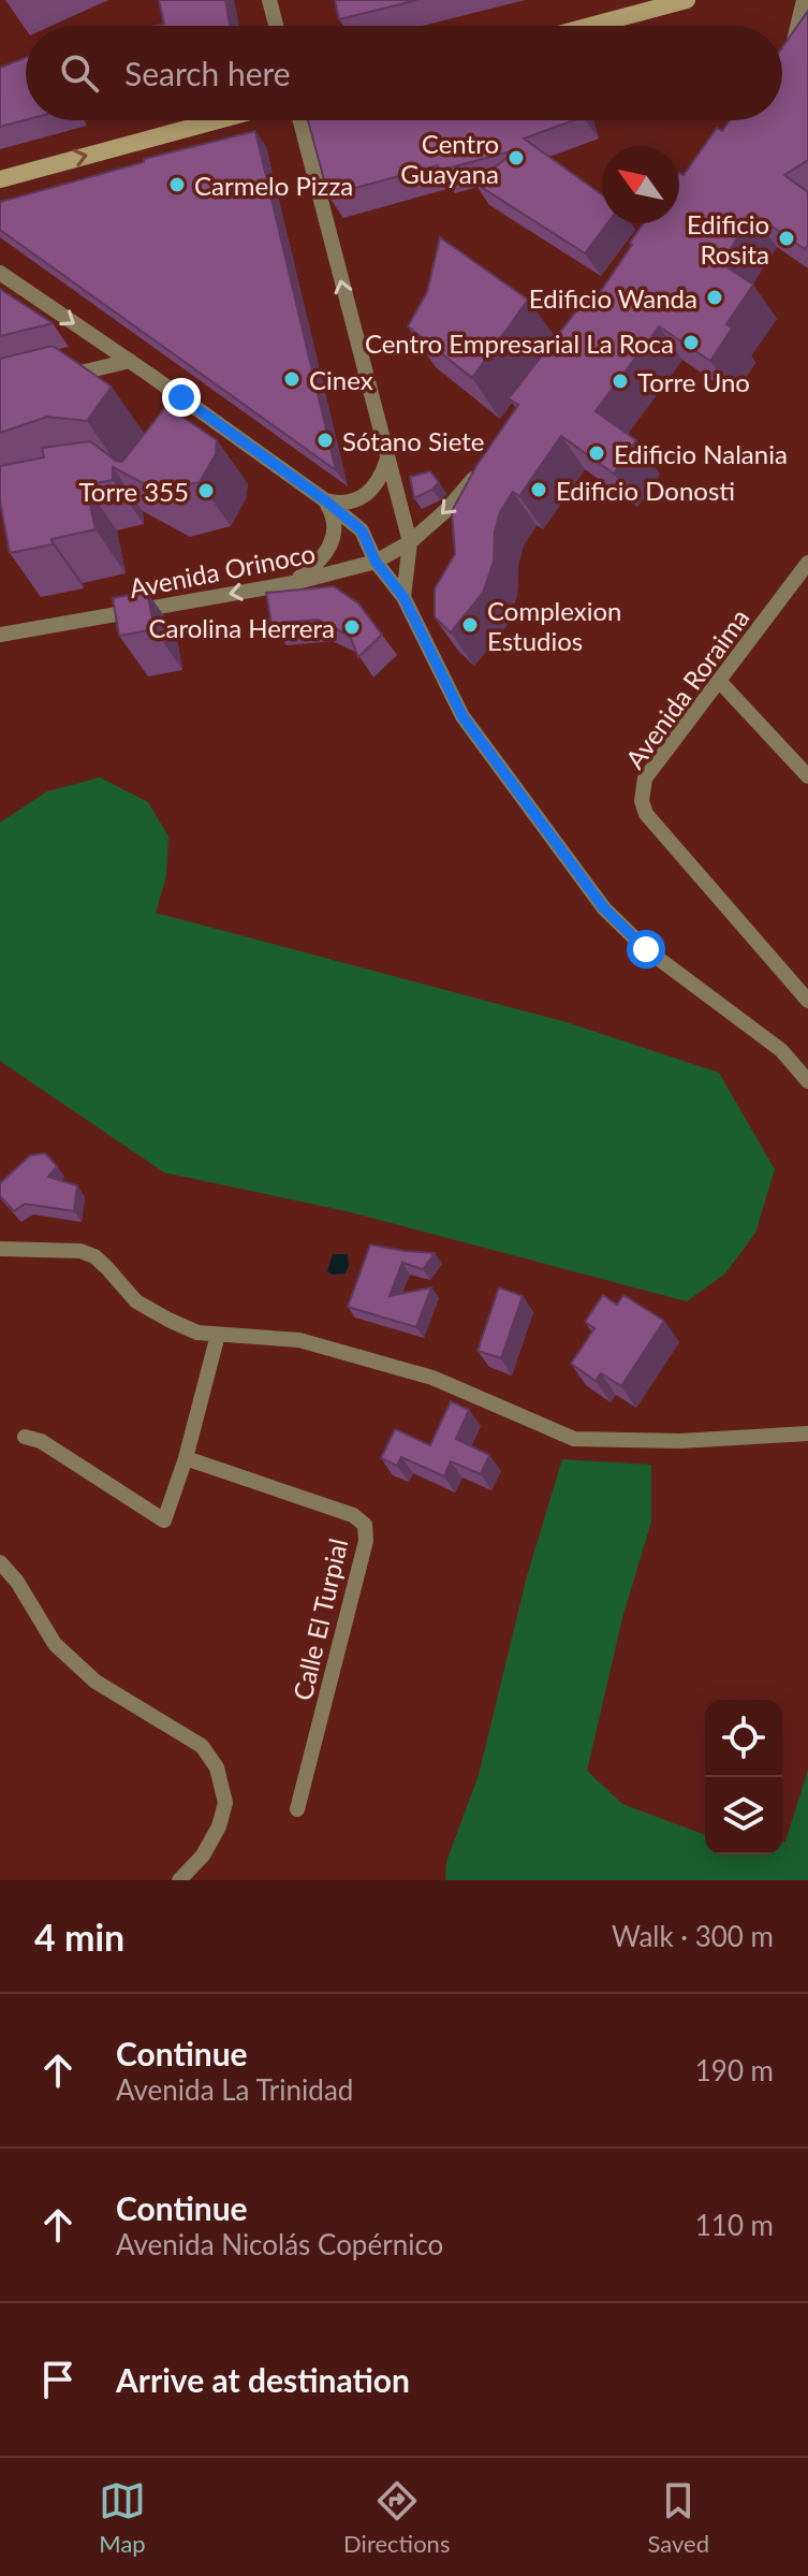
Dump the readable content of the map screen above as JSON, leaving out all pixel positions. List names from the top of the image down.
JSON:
{
  "streets": {
    "street": ["Avenida Orinoco", "Avenida Roraima", "Calle El Turpial"]
  },
  "one_way": ["Avenida Orinoco"],
  "places": [
    "Centro Guayana",
    "Carmelo Pizza",
    "Edificio Rosita",
    "Edificio Wanda",
    "Centro Empresarial La Roca",
    "Cinex",
    "Torre Uno",
    "Sótano Siete",
    "Edificio Nalania",
    "Edificio Donosti",
    "Torre 355",
    "Complexion Estudios",
    "Carolina Herrera"
  ],
  "north": "top left",
  "page": {
    "search": "Search here",
    "heading": ["4 min", "Walk · 300 m"],
    "list": [
      ["Continue", "Avenida La Trinidad", "190 m"],
      ["Continue", "Avenida Nicolás Copérnico", "110 m"],
      "Arrive at destination"
    ],
    "nav": ["Map", "Directions", "Saved"]
  }
}
